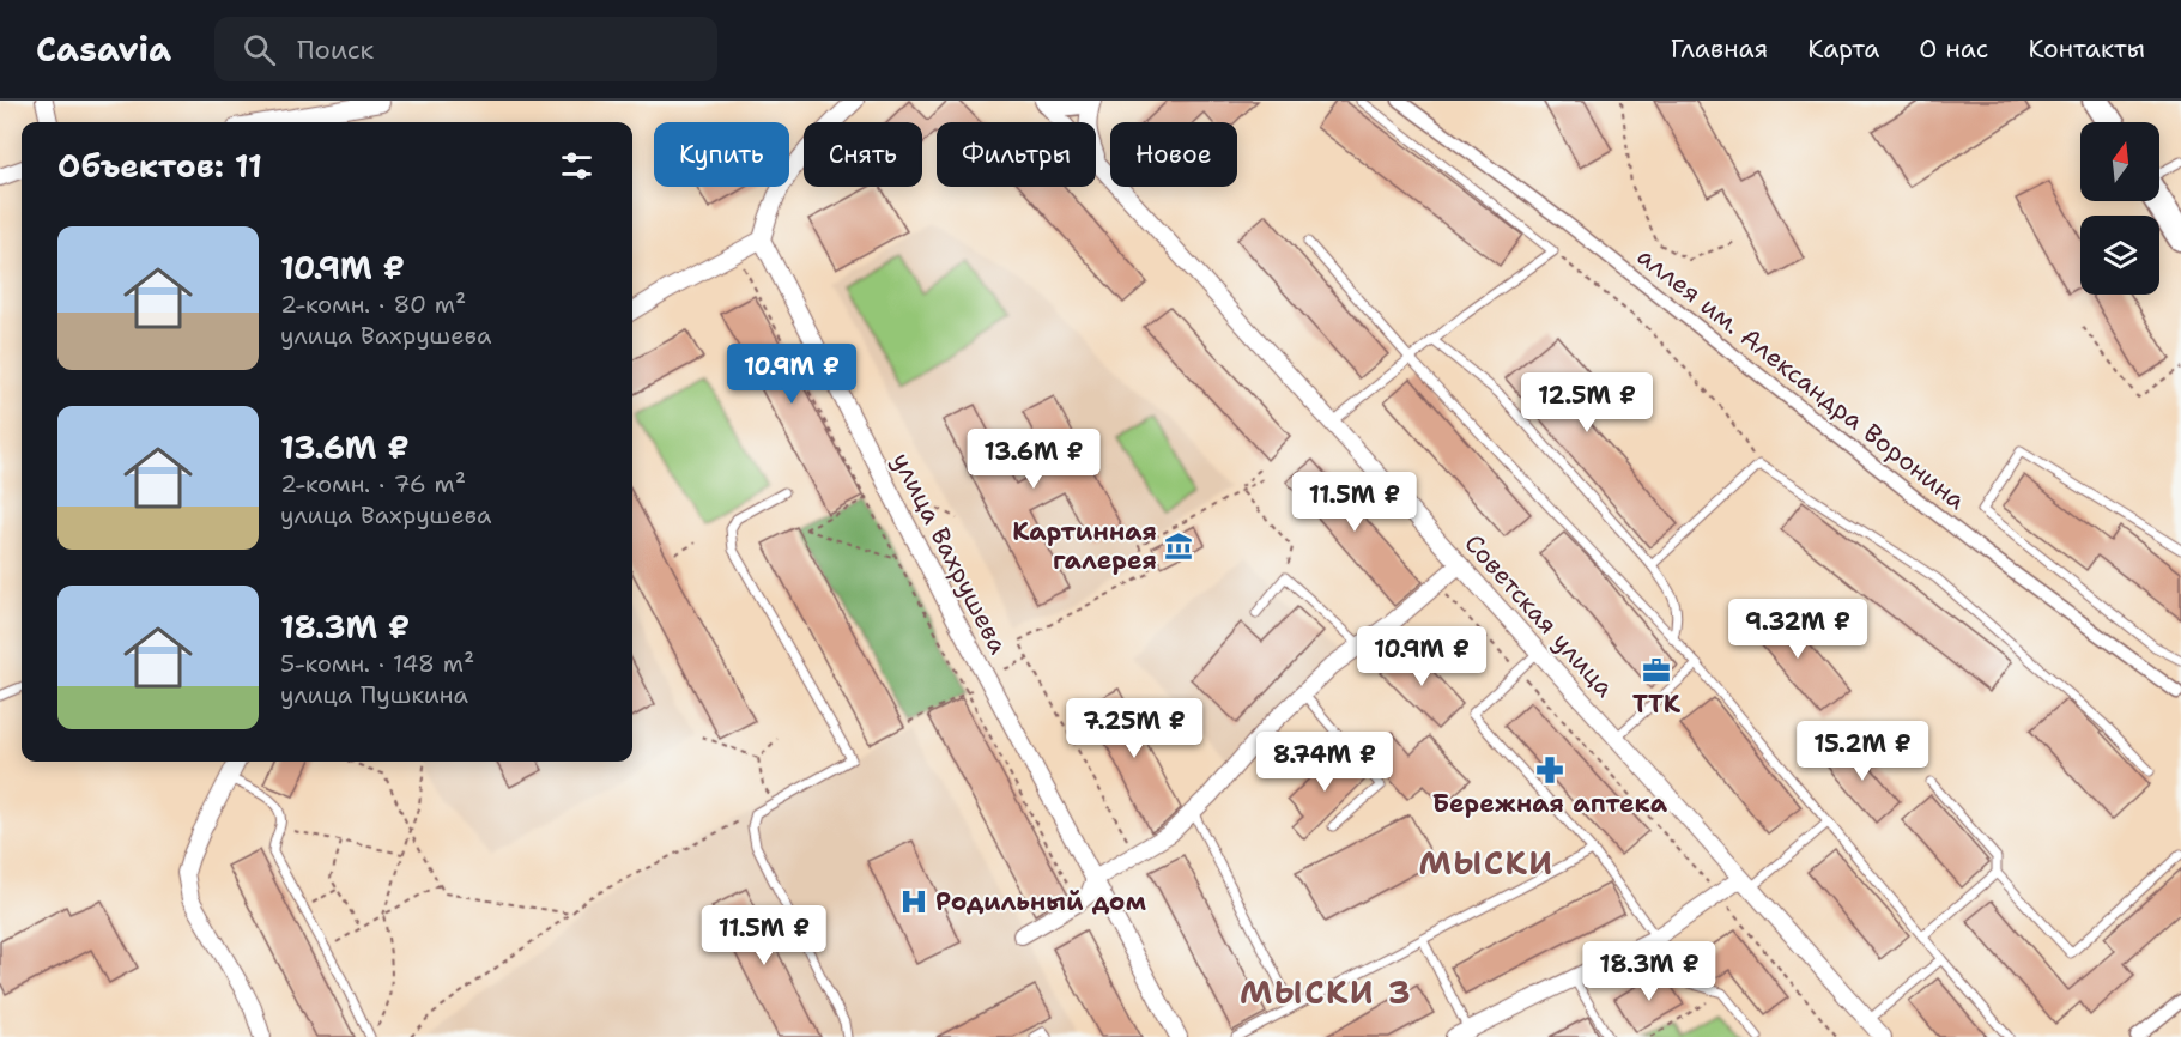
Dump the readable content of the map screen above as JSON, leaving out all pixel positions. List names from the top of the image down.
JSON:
{
  "streets": {
    "street": ["аллея им. Александра Воронина", "улица Вахрушева", "Советская улица"]
  },
  "districts": ["МЫСКИ", "МЫСКИ 3"],
  "places": {
    "museum": ["Картинная галерея"],
    "office": ["ТТК"],
    "pharmacy": ["Бережная аптека"],
    "hospital": ["Родильный дом"]
  },
  "north": "top",
  "page": {
    "header": "Casavia",
    "search": "Поиск",
    "nav": [
      "Главная",
      "Карта",
      "О нас",
      "Контакты"
    ],
    "chip": [
      "Купить",
      "Снять",
      "Фильтры",
      "Новое"
    ],
    "heading": "Объектов: 11",
    "list": [
      {
        "name": "10.9M ₽",
        "note": "2-комн. · 80 m² · улица Вахрушева"
      },
      {
        "name": "13.6M ₽",
        "note": "2-комн. · 76 m² · улица Вахрушева"
      },
      {
        "name": "18.3M ₽",
        "note": "5-комн. · 148 m² · улица Пушкина"
      }
    ],
    "price": [
      "10.9M ₽",
      "12.5M ₽",
      "13.6M ₽",
      "11.5M ₽",
      "9.32M ₽",
      "10.9M ₽",
      "7.25M ₽",
      "15.2M ₽",
      "8.74M ₽",
      "11.5M ₽",
      "18.3M ₽"
    ]
  }
}
